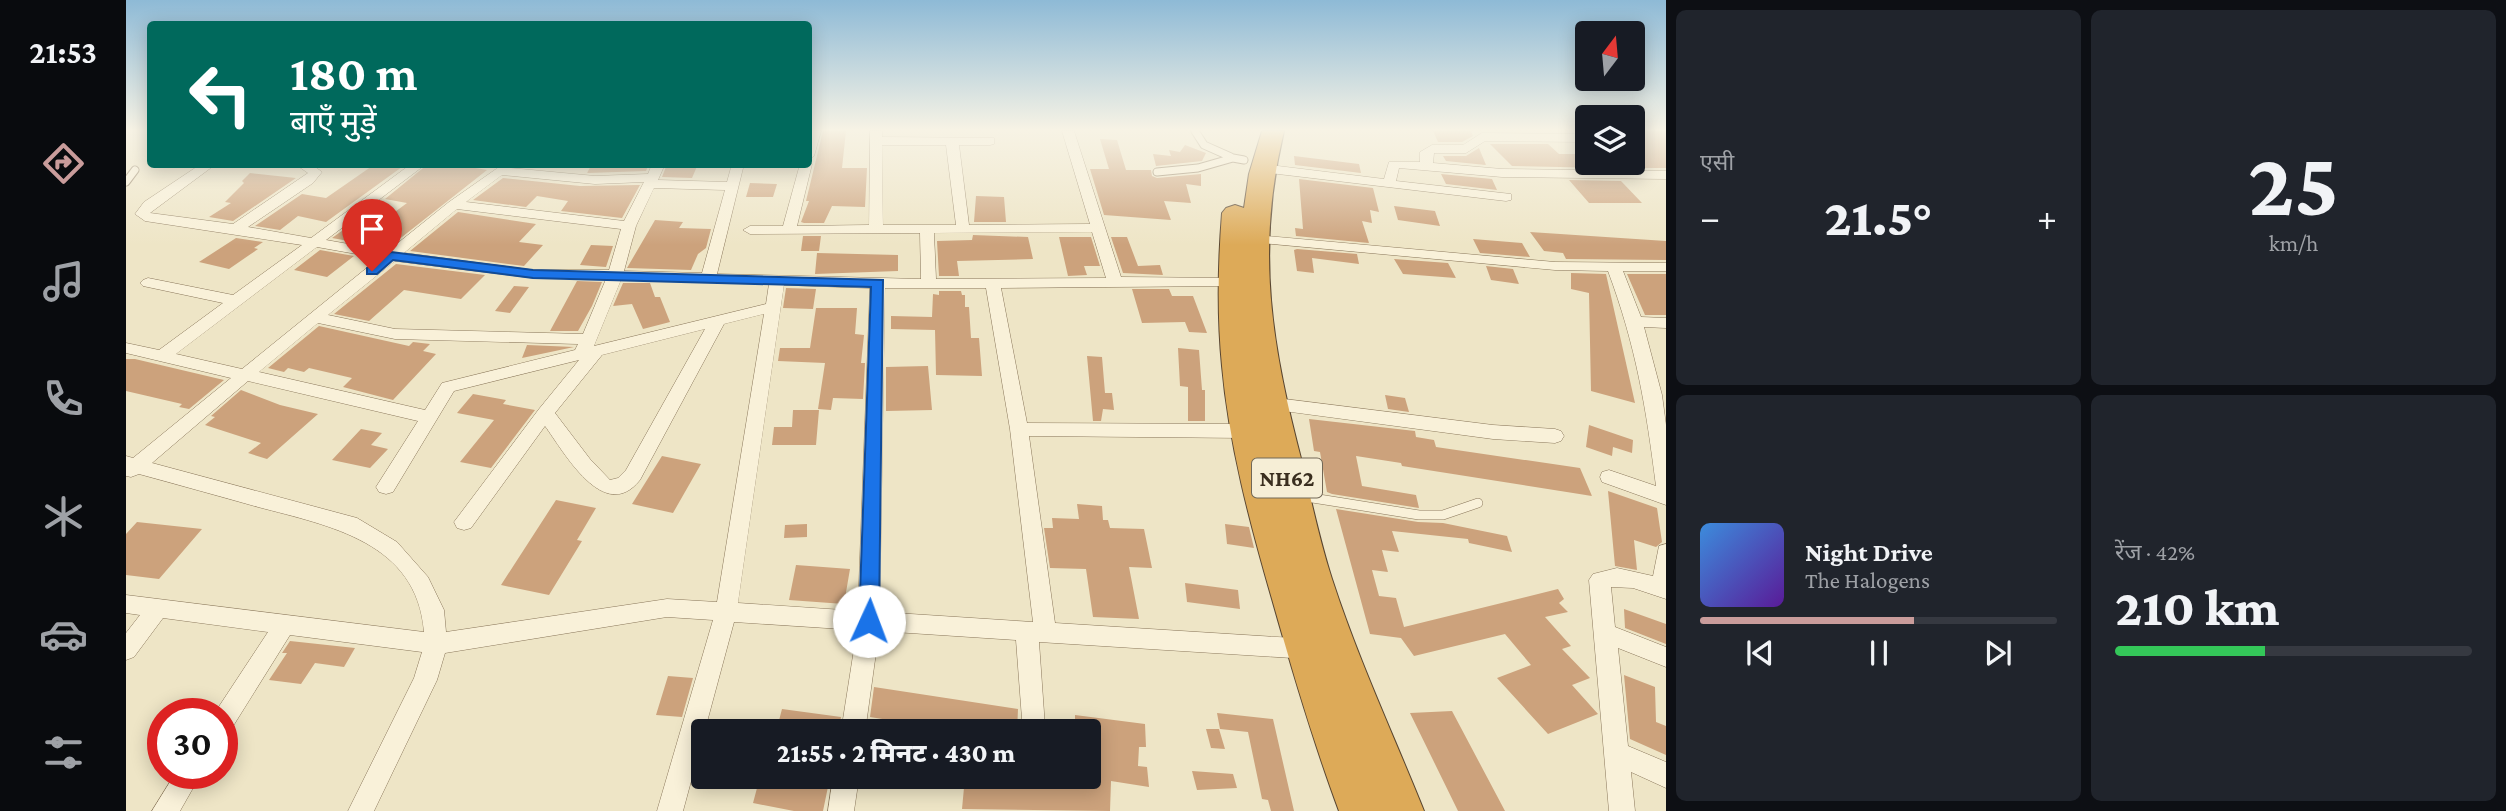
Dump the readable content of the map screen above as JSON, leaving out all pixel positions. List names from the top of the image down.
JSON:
{
  "streets": {
    "highway": ["NH62"]
  },
  "north": "top",
  "page": {
    "tabs": "21:53",
    "tile": [
      "एसी",
      ["25", "km/h"],
      ["रेंज · 42%", "210 km"]
    ],
    "turn": ["180 m", "बाएँ मुड़ें"],
    "heat": ["−", "21.5°", "+"],
    "song": ["Night Drive", "The Halogens"],
    "limit": "30",
    "trip": "21:55 · 2 मिनट · 430 m"
  }
}
